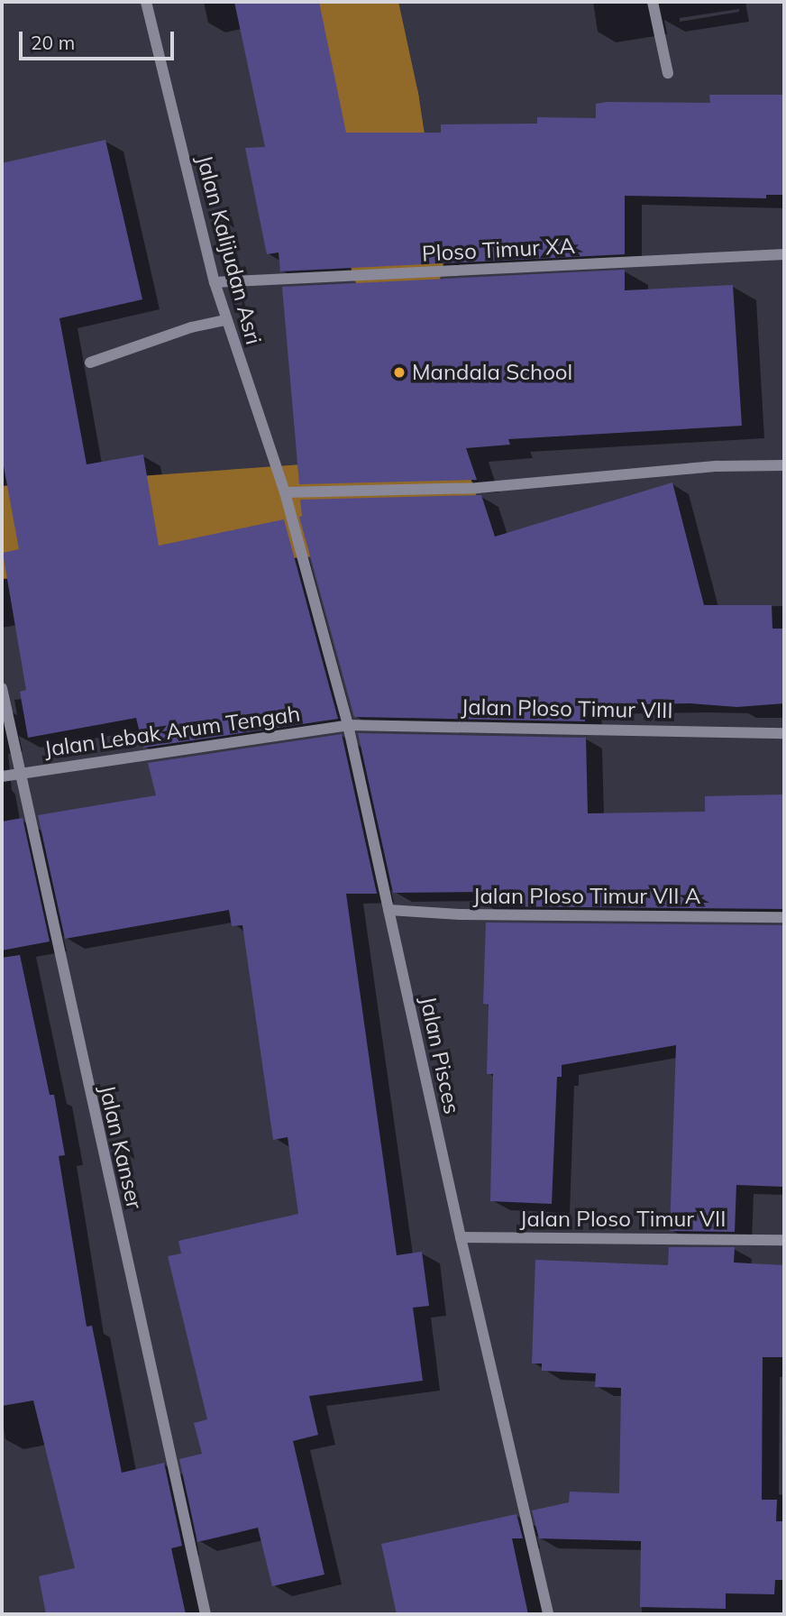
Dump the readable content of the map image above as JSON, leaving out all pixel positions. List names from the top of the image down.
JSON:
{
  "streets": {
    "street": [
      "Jalan Kalijudan Asri",
      "Ploso Timur XA",
      "Jalan Ploso Timur VIII",
      "Jalan Lebak Arum Tengah",
      "Jalan Ploso Timur VII A",
      "Jalan Pisces",
      "Jalan Kanser",
      "Jalan Ploso Timur VII"
    ]
  },
  "crossings": [
    ["Jalan Kalijudan Asri", "Ploso Timur XA"],
    ["Jalan Kalijudan Asri", "Jalan Pisces"],
    ["Jalan Ploso Timur VIII", "Jalan Lebak Arum Tengah"],
    ["Jalan Ploso Timur VIII", "Jalan Pisces"],
    ["Jalan Lebak Arum Tengah", "Jalan Pisces"],
    ["Jalan Lebak Arum Tengah", "Jalan Kanser"],
    ["Jalan Ploso Timur VII A", "Jalan Pisces"],
    ["Jalan Pisces", "Jalan Ploso Timur VII"]
  ],
  "places": ["Mandala School"],
  "scale_bar": "20 m"
}
